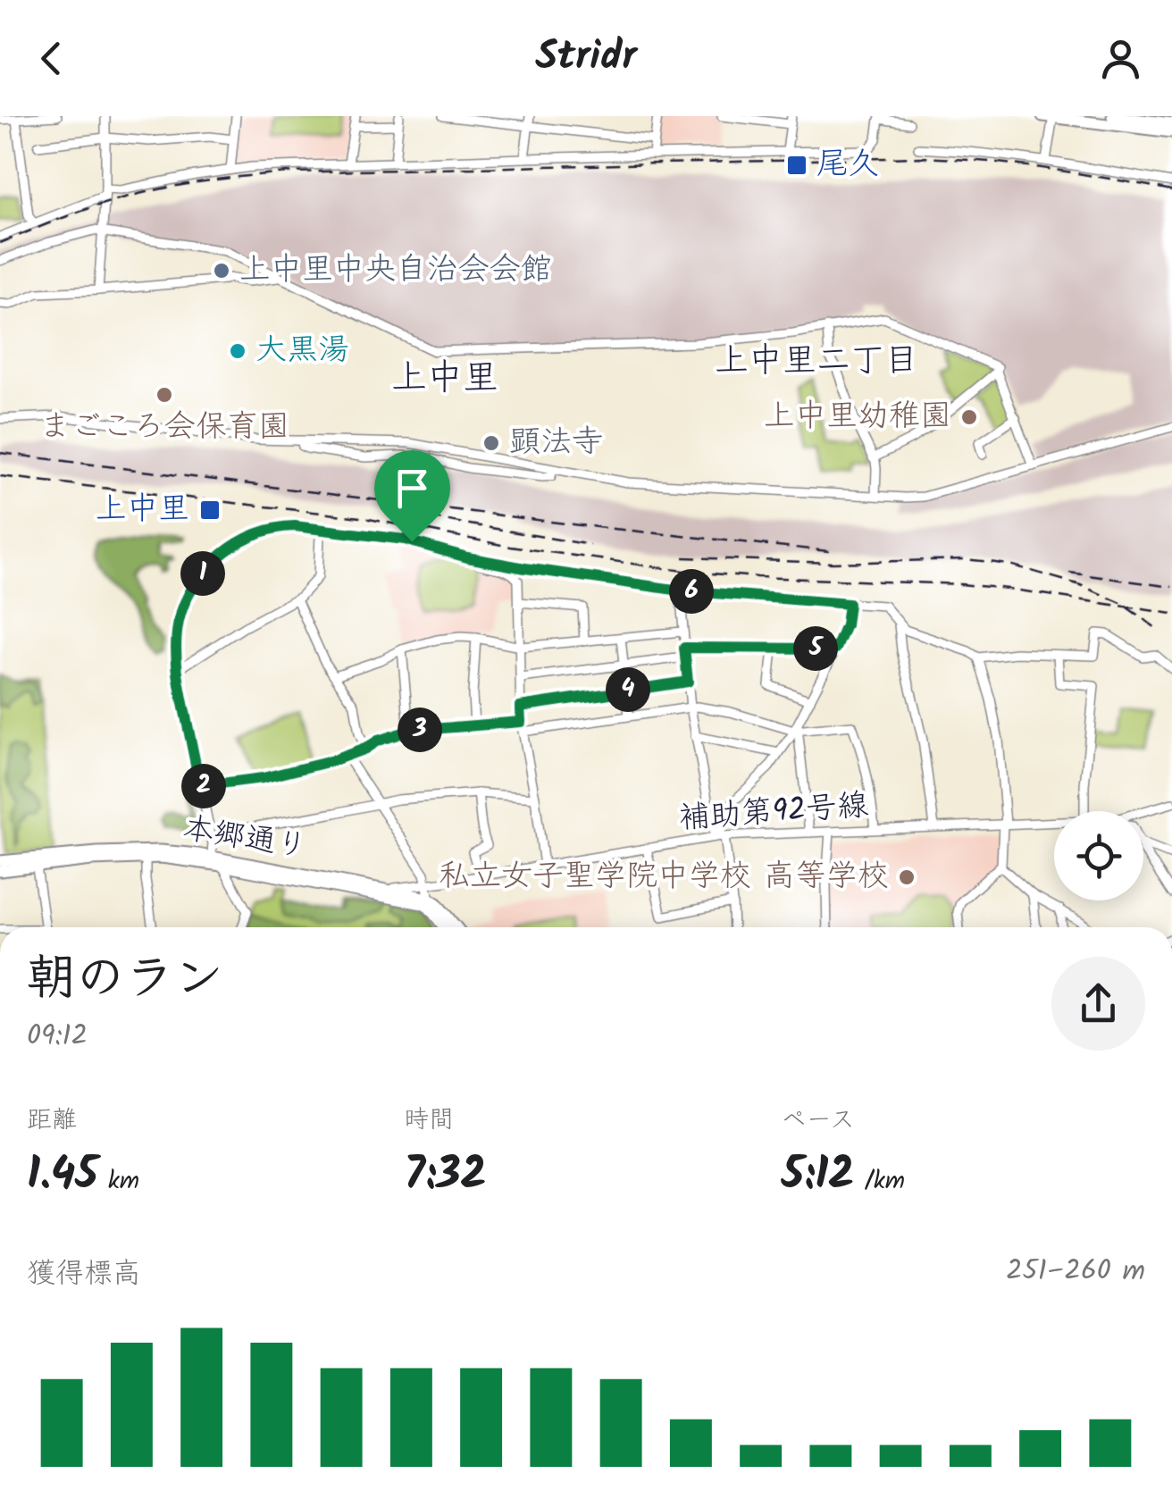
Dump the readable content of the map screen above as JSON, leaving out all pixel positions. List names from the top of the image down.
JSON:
{
  "streets": {
    "main road": ["本郷通り"],
    "street": ["補助第92号線"]
  },
  "crossings": [
    ["補助第92号線", "本郷通り"]
  ],
  "districts": ["上中里二丁目", "上中里"],
  "places": {
    "transit": ["尾久", "上中里"],
    "other": [
      "上中里中央自治会会館",
      "大黒湯",
      "まごころ会保育園",
      "上中里幼稚園",
      "顕法寺",
      "私立女子聖学院中学校 高等学校"
    ]
  },
  "page": {
    "header": "Stridr",
    "pins": [
      "1",
      "6",
      "5",
      "4",
      "3",
      "2"
    ],
    "heading": ["朝のラン", "09:12"],
    "stats": [
      ["距離", "1.45 km"],
      ["時間", "7:32"],
      ["ペース", "5:12 /km"]
    ],
    "chart": ["獲得標高", "251–260 m"]
  }
}
